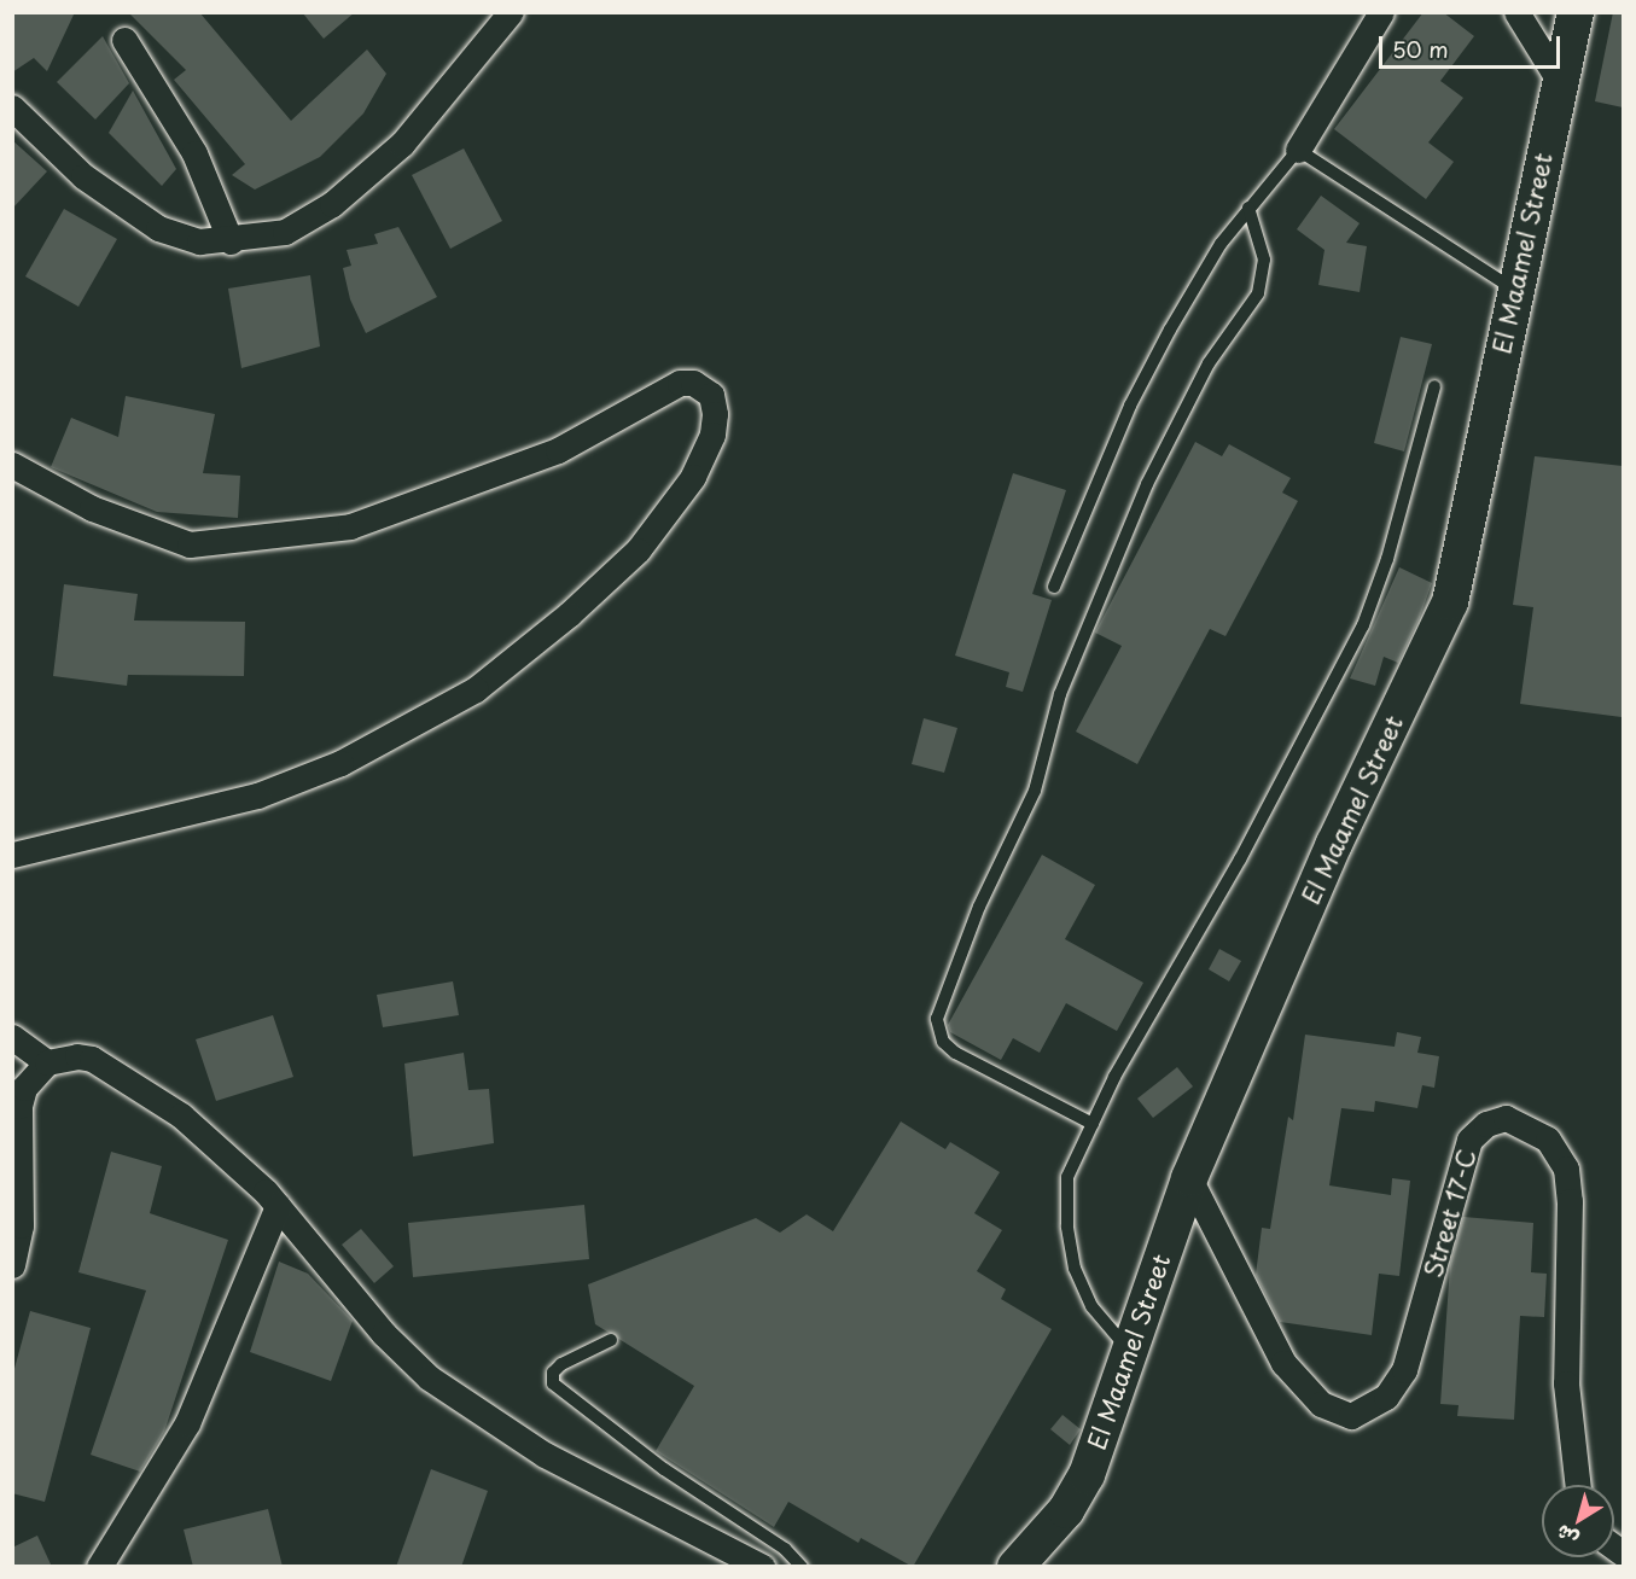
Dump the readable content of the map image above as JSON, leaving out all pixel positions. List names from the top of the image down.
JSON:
{
  "streets": {
    "street": ["El Maamel Street", "Street 17-C"]
  },
  "crossings": [
    ["El Maamel Street", "Street 17-C"]
  ],
  "scale_bar": "50 m",
  "north": "bottom left"
}
